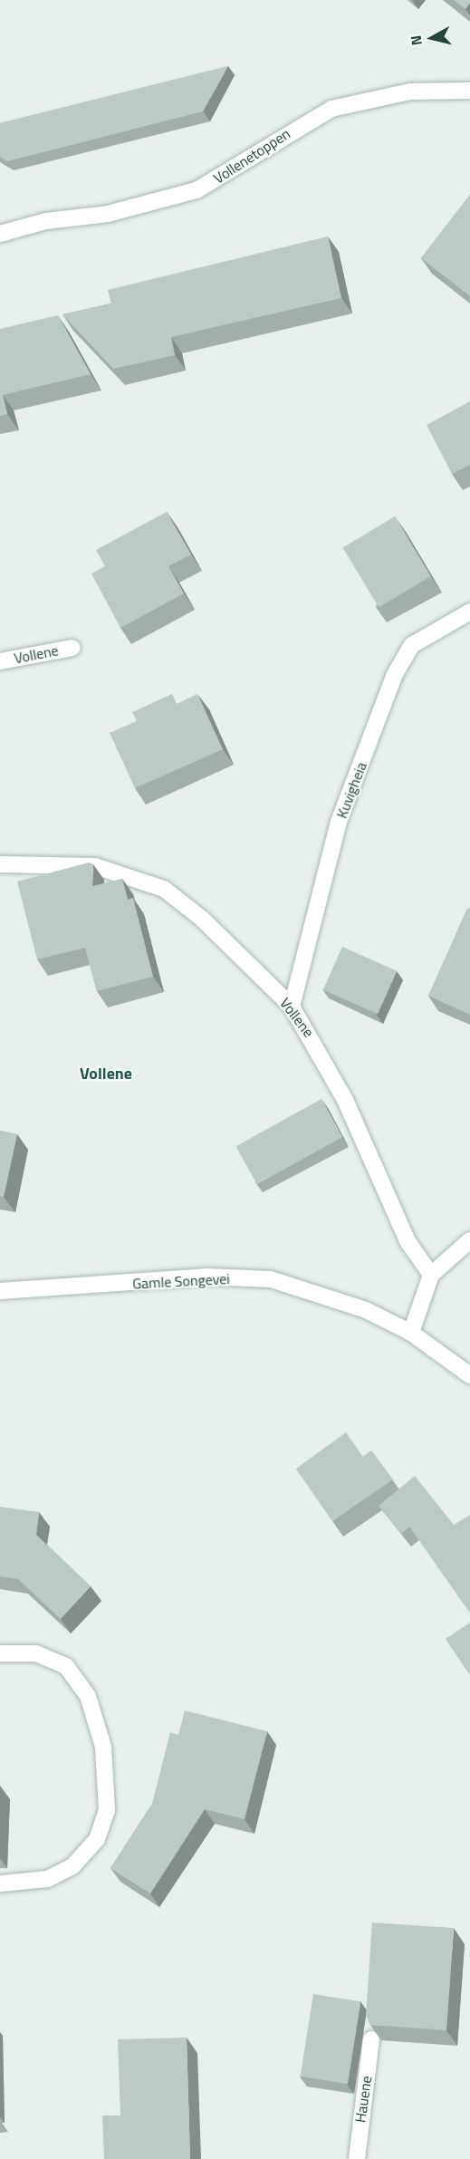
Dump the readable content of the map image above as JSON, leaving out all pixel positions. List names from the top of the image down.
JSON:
{
  "streets": {
    "street": [
      "Vollenetoppen",
      "Vollene",
      "Kuvigheia",
      "Gamle Songevei",
      "Hauene"
    ]
  },
  "crossings": [
    ["Vollene", "Kuvigheia"]
  ],
  "districts": ["Vollene"],
  "north": "left"
}
